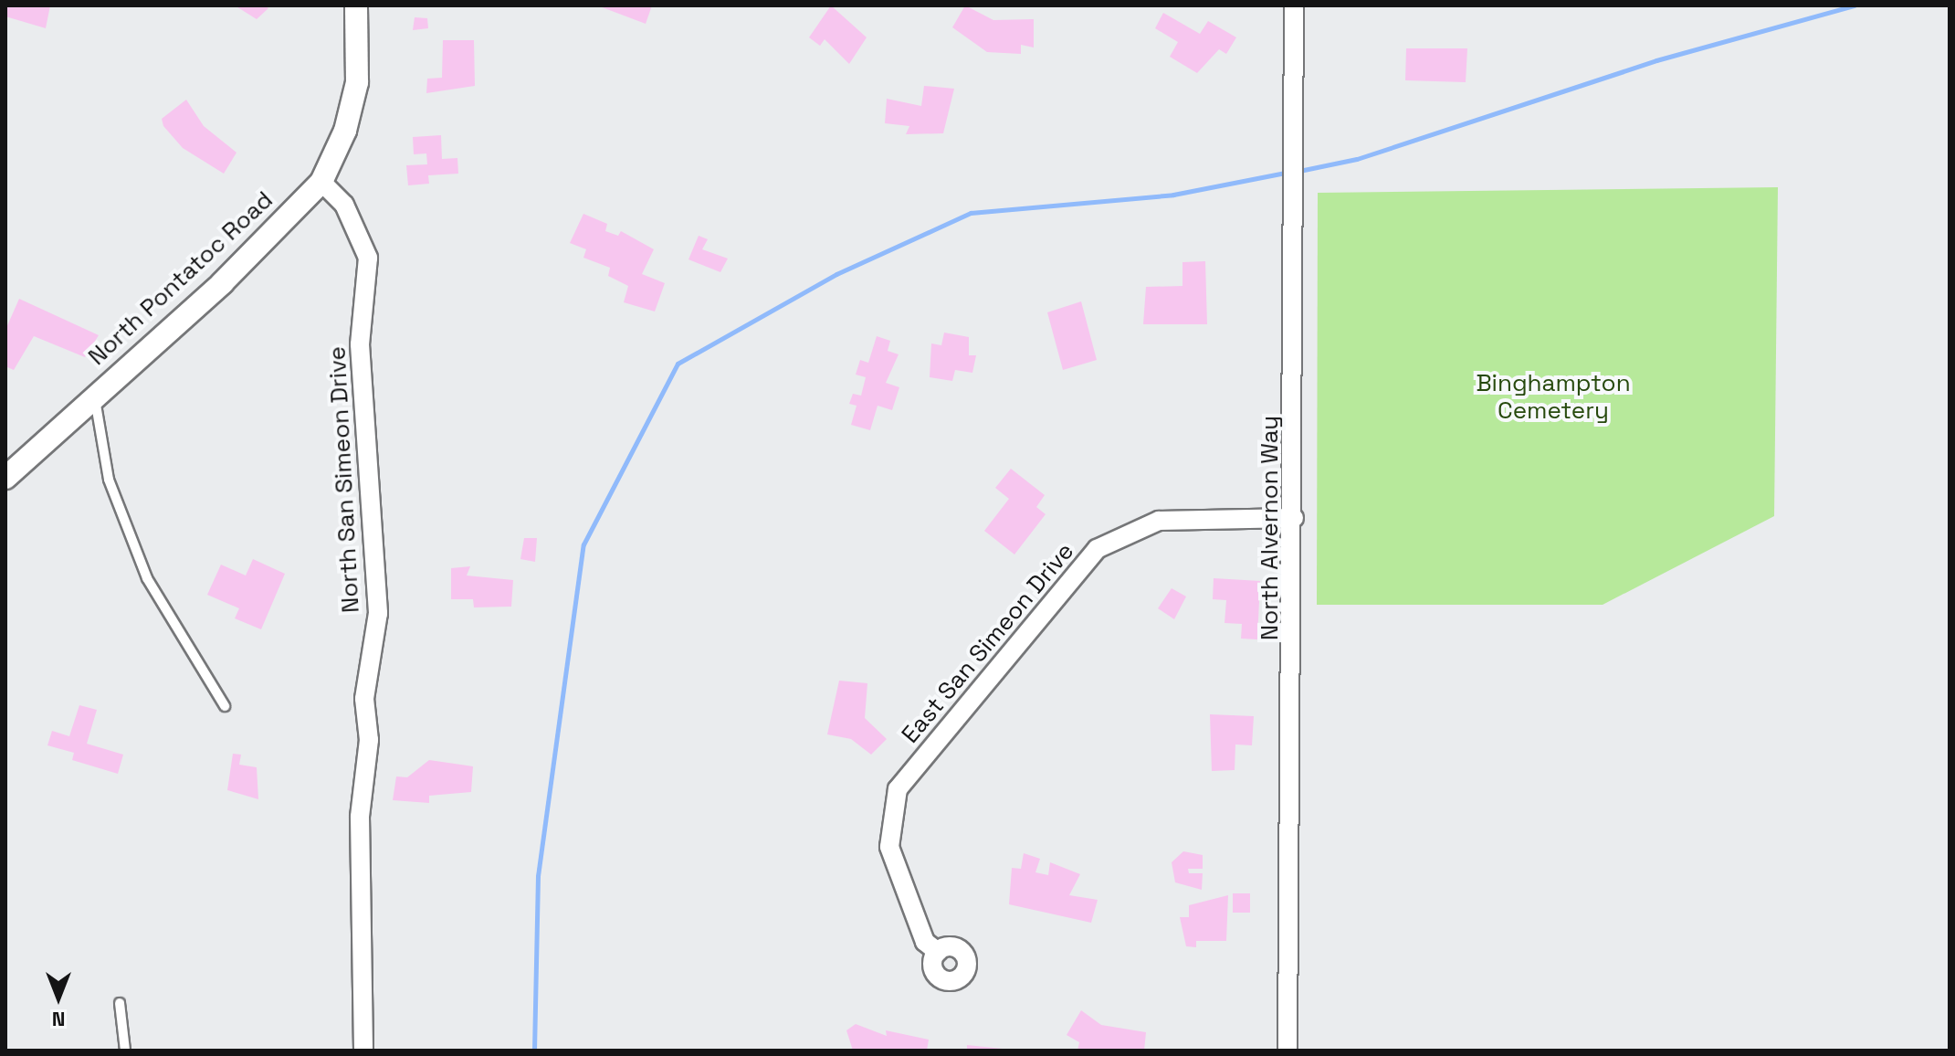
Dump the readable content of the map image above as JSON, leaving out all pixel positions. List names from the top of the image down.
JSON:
{
  "streets": {
    "street": [
      "North Pontatoc Road",
      "North San Simeon Drive",
      "North Alvernon Way",
      "East San Simeon Drive"
    ]
  },
  "crossings": [
    ["North Pontatoc Road", "North San Simeon Drive"],
    ["North Alvernon Way", "East San Simeon Drive"]
  ],
  "parks": ["Binghampton Cemetery"],
  "north": "bottom"
}
